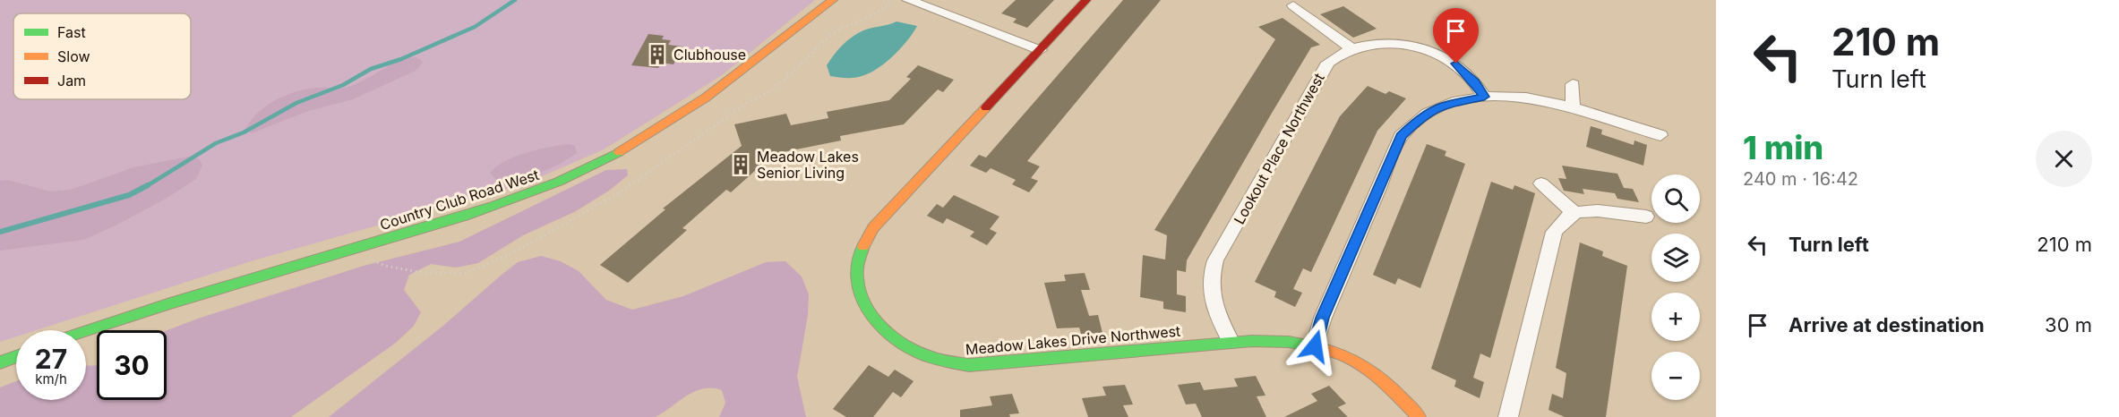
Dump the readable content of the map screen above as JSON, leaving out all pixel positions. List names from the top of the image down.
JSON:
{
  "streets": {
    "street": ["Lookout Place Northwest", "Country Club Road West", "Meadow Lakes Drive Northwest"]
  },
  "crossings": [
    ["Lookout Place Northwest", "Meadow Lakes Drive Northwest"]
  ],
  "places": {
    "building": ["Clubhouse", "Meadow Lakes Senior Living"]
  },
  "legend": ["Fast", "Slow", "Jam"],
  "page": {
    "turn": ["210 m", "Turn left"],
    "heading": ["1 min", "240 m · 16:42"],
    "map_buttons": ["+", "−"],
    "list": [
      {
        "name": "Turn left",
        "value": "210 m"
      },
      {
        "name": "Arrive at destination",
        "value": "30 m"
      }
    ],
    "speed": "27 km/h",
    "limit": "30"
  }
}
